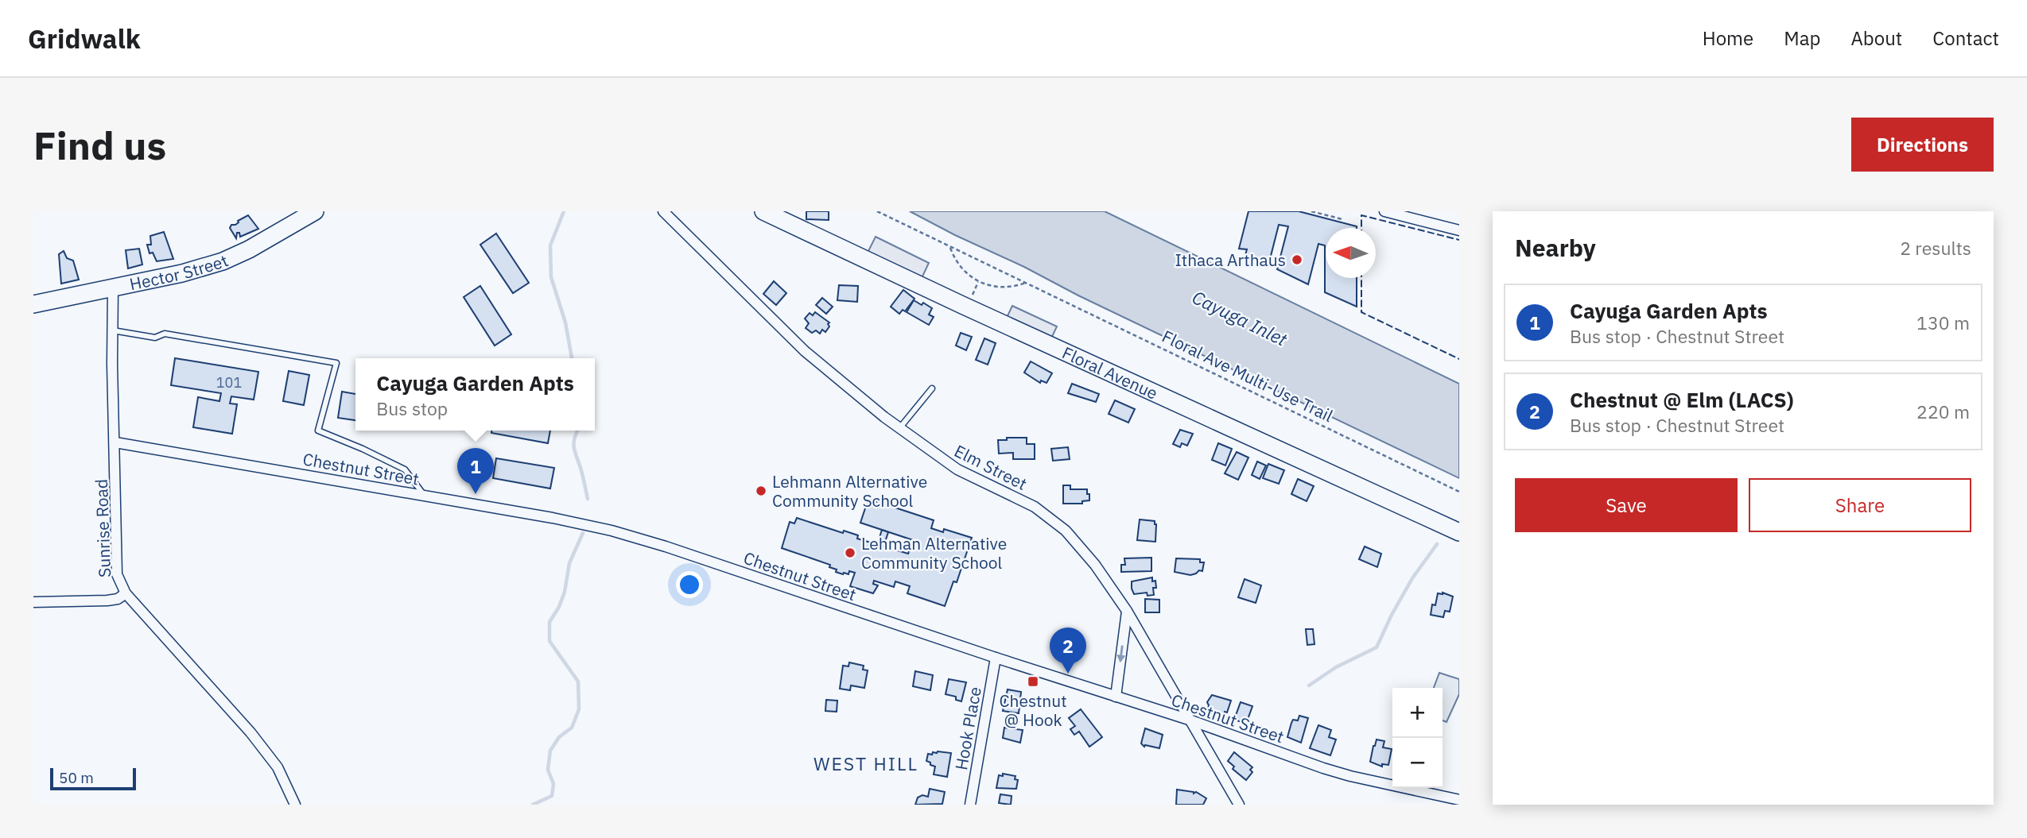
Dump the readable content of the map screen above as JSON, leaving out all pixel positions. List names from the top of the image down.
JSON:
{
  "streets": {
    "main road": ["Hector Street", "Floral Avenue"],
    "street": [
      "Elm Street",
      "Chestnut Street",
      "Sunrise Road",
      "Hook Place"
    ],
    "path": ["Floral Ave Multi-Use Trail"]
  },
  "crossings": [
    ["Hector Street", "Sunrise Road"],
    ["Elm Street", "Chestnut Street"],
    ["Chestnut Street", "Sunrise Road"],
    ["Chestnut Street", "Hook Place"]
  ],
  "districts": ["WEST HILL"],
  "water": ["Cayuga Inlet"],
  "places": {
    "other": ["Ithaca Arthaus", "Lehmann Alternative Community School", "Lehman Alternative Community School"],
    "transit": ["Chestnut @ Hook"]
  },
  "house_numbers": ["101"],
  "scale_bar": "50 m",
  "north": "left",
  "page": {
    "header": "Gridwalk",
    "nav": [
      "Home",
      "Map",
      "About",
      "Contact"
    ],
    "buttons": [
      "Directions",
      ["Save", "Share"]
    ],
    "title": "Find us",
    "heading": ["Nearby", "2 results"],
    "list": [
      {
        "mark": "1",
        "name": "Cayuga Garden Apts",
        "note": "Bus stop · Chestnut Street",
        "value": "130 m"
      },
      {
        "mark": "2",
        "name": "Chestnut @ Elm (LACS)",
        "note": "Bus stop · Chestnut Street",
        "value": "220 m"
      }
    ],
    "popup": ["Cayuga Garden Apts", "Bus stop"],
    "pins": ["1", "2"],
    "map_buttons": ["+", "−"],
    "scale": "50 m"
  }
}
